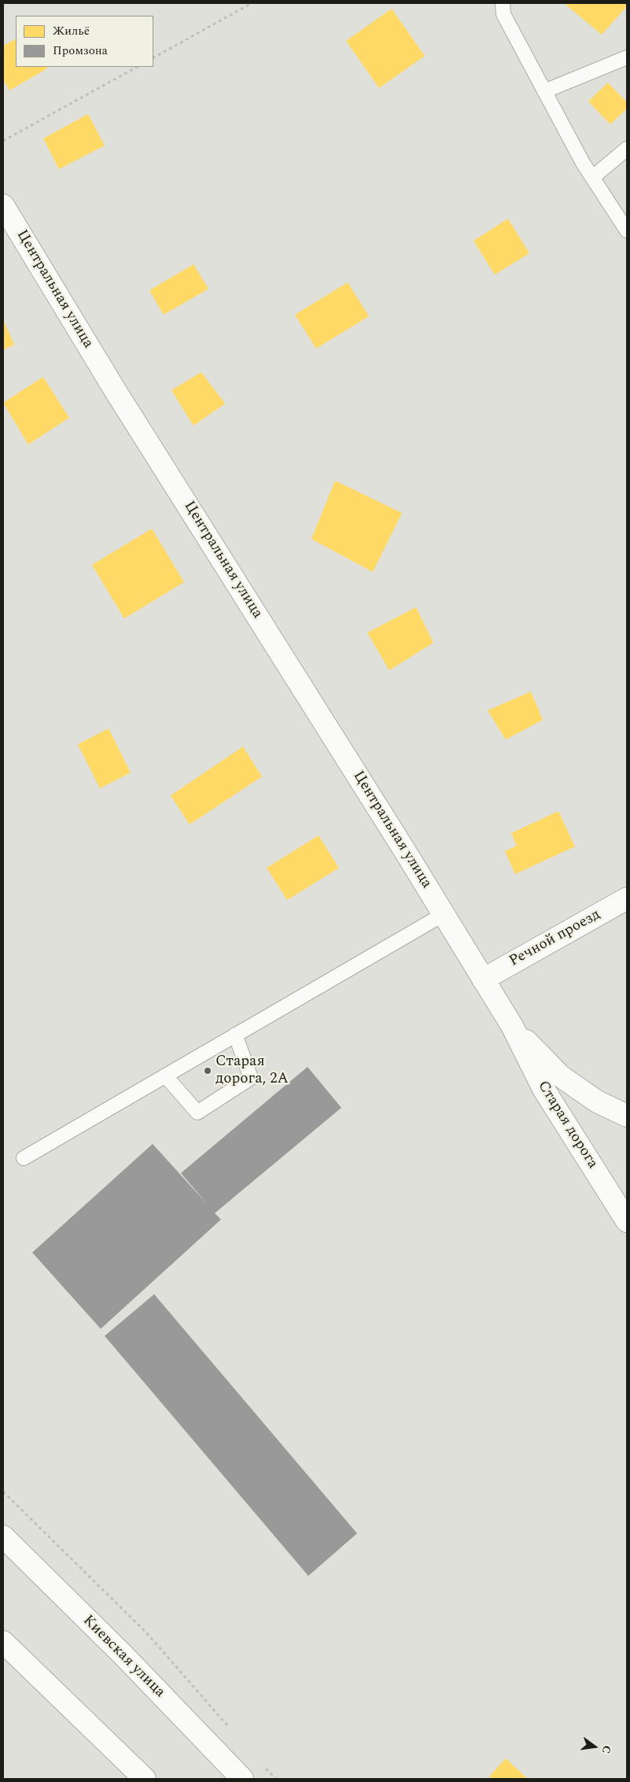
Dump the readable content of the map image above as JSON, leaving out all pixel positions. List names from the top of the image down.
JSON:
{
  "streets": {
    "street": [
      "Центральная улица",
      "Речной проезд",
      "Старая дорога",
      "Киевская улица"
    ]
  },
  "crossings": [
    ["Центральная улица", "Старая дорога"],
    ["Речной проезд", "Старая дорога"]
  ],
  "places": ["Старая дорога, 2А"],
  "legend": ["Жильё", "Промзона"],
  "north": "right"
}
